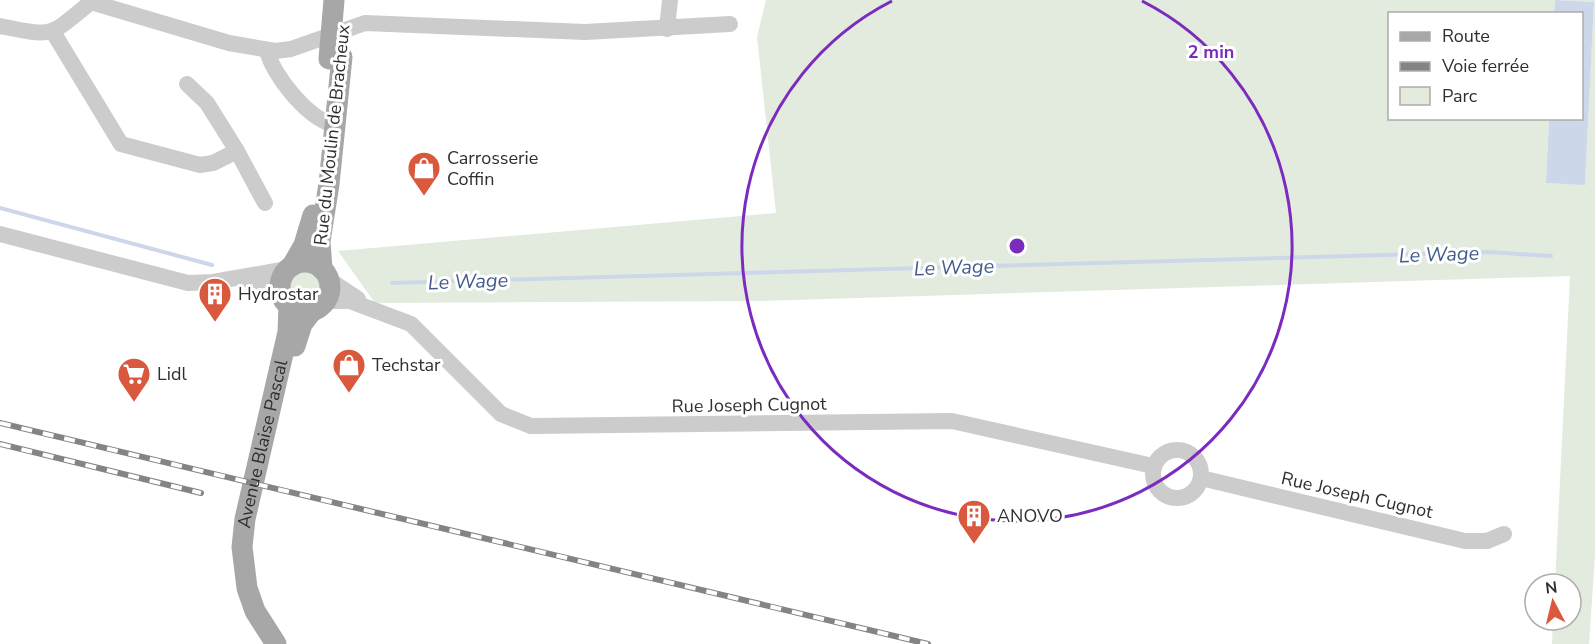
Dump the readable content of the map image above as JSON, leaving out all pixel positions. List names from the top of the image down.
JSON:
{
  "streets": {
    "main road": ["Rue du Moulin de Bracheux", "Avenue Blaise Pascal"],
    "street": ["Rue Joseph Cugnot"]
  },
  "crossings": [
    ["Rue du Moulin de Bracheux", "Rue Joseph Cugnot"],
    ["Rue du Moulin de Bracheux", "Avenue Blaise Pascal"],
    ["Rue Joseph Cugnot", "Avenue Blaise Pascal"]
  ],
  "water": ["Le Wage"],
  "places": {
    "shop": ["Carrosserie Coffin", "Techstar"],
    "building": ["Hydrostar", "ANOVO"],
    "supermarket": ["Lidl"]
  },
  "legend": ["Route", "Voie ferrée", "Parc"],
  "north": "top",
  "rings": ["2 min"]
}
